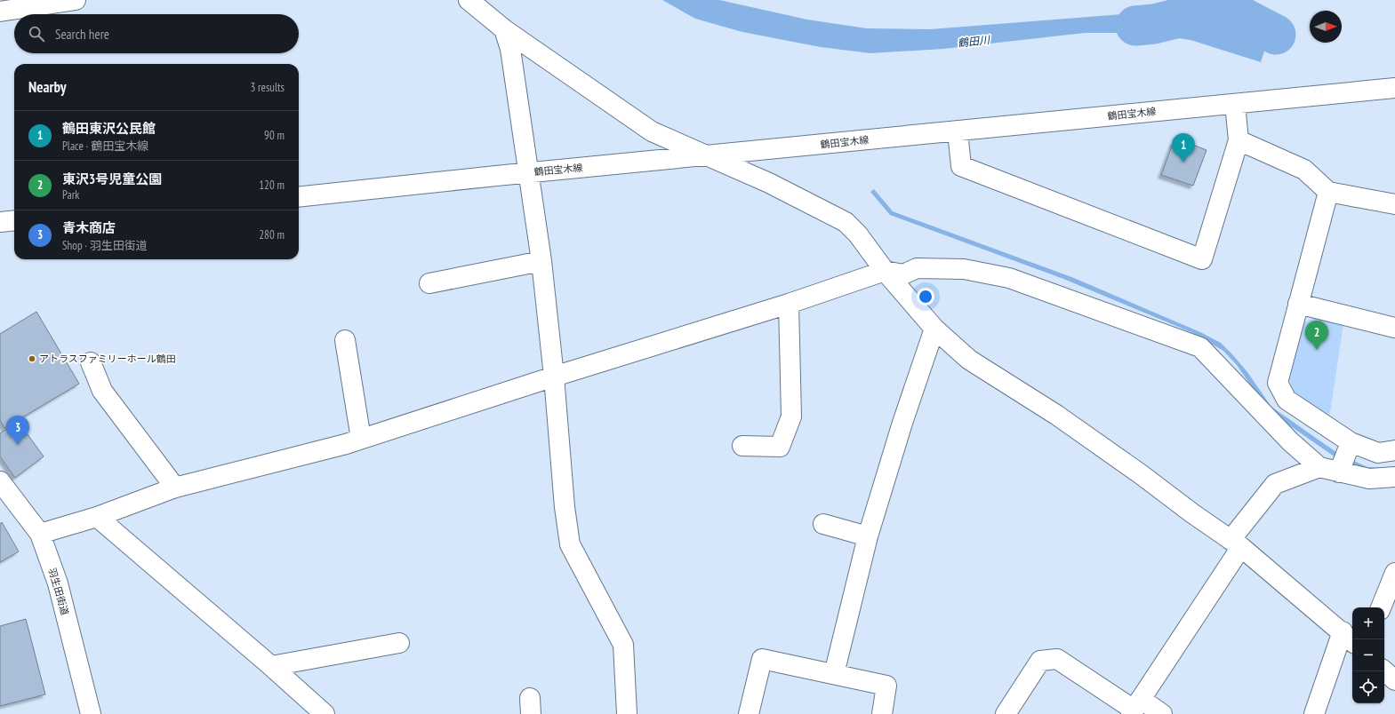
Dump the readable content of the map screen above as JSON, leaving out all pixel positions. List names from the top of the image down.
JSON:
{
  "streets": {
    "street": ["鶴田宝木線", "羽生田街道"]
  },
  "water": ["鶴田川"],
  "places": ["アトラスファミリーホール鶴田"],
  "north": "right",
  "page": {
    "search": "Search here",
    "heading": ["Nearby", "3 results"],
    "list": [
      {
        "mark": "1",
        "name": "鶴田東沢公民館",
        "note": "Place · 鶴田宝木線",
        "value": "90 m"
      },
      {
        "mark": "2",
        "name": "東沢3号児童公園",
        "note": "Park",
        "value": "120 m"
      },
      {
        "mark": "3",
        "name": "青木商店",
        "note": "Shop · 羽生田街道",
        "value": "280 m"
      }
    ],
    "pins": ["1", "2", "3"],
    "map_buttons": ["+", "−"]
  }
}
